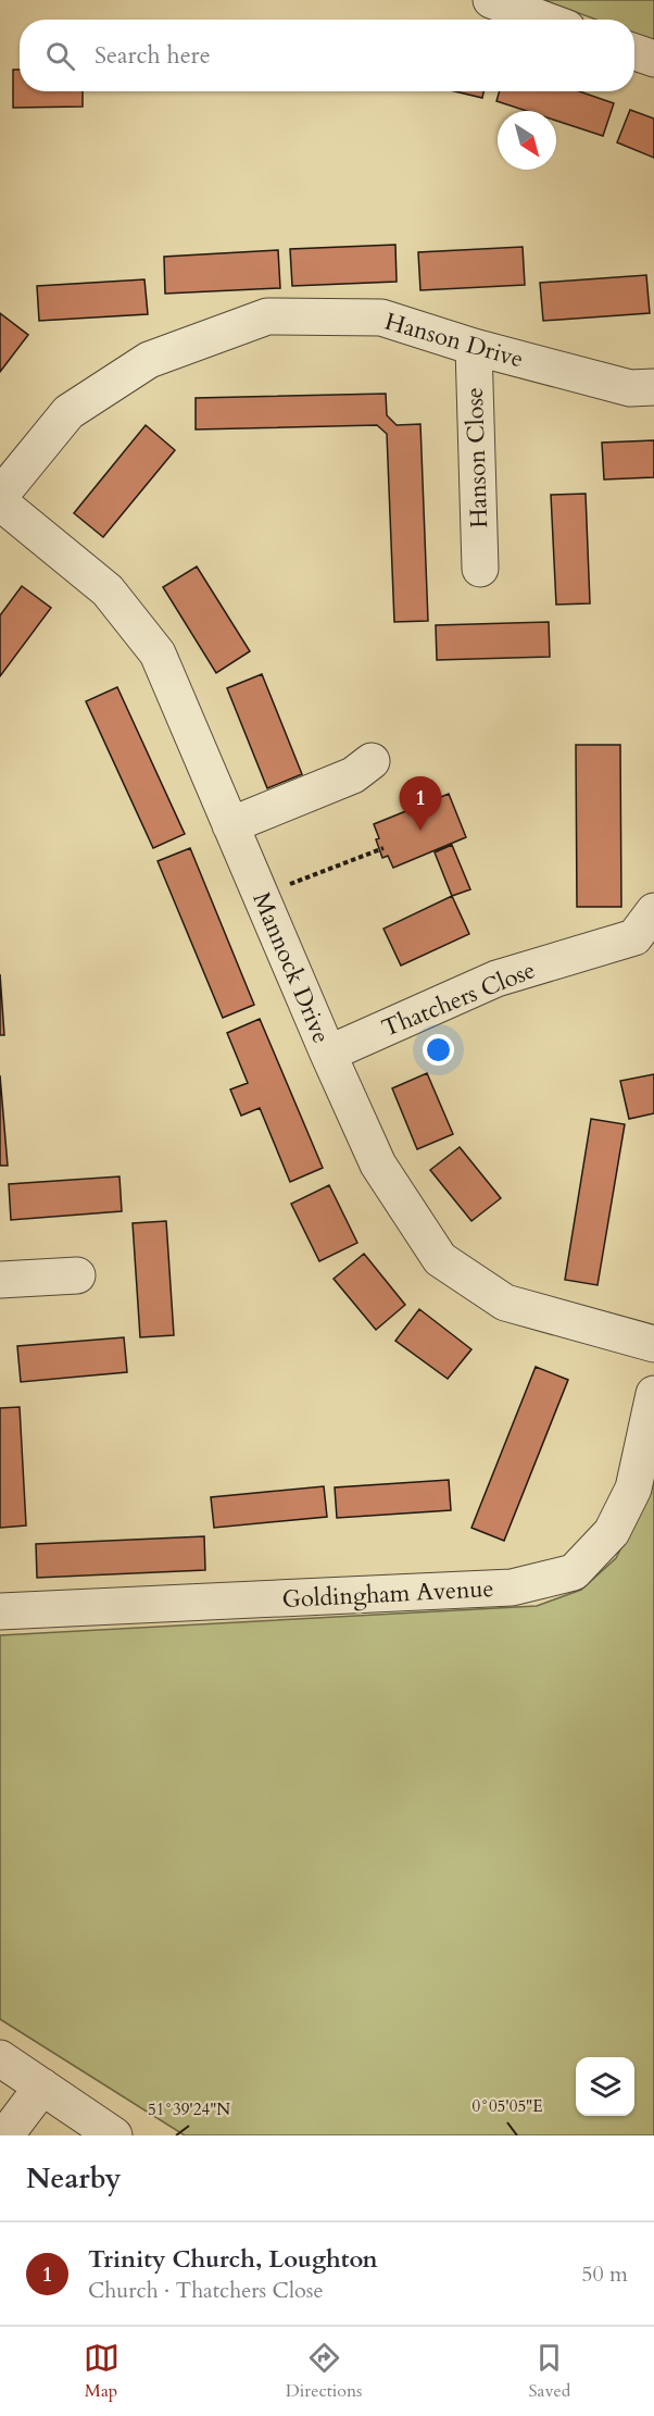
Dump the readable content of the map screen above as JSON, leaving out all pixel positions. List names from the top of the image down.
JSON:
{
  "streets": {
    "street": [
      "Hanson Drive",
      "Hanson Close",
      "Mannock Drive",
      "Thatchers Close",
      "Goldingham Avenue"
    ]
  },
  "crossings": [
    ["Hanson Drive", "Hanson Close"],
    ["Mannock Drive", "Thatchers Close"]
  ],
  "north": "bottom right",
  "page": {
    "search": "Search here",
    "pins": "1",
    "heading": "Nearby",
    "list": [
      {
        "mark": "1",
        "name": "Trinity Church, Loughton",
        "note": "Church · Thatchers Close",
        "value": "50 m"
      }
    ],
    "nav": ["Map", "Directions", "Saved"]
  },
  "coordinates": ["0°05'05\"E", "51°39'24\"N"]
}
